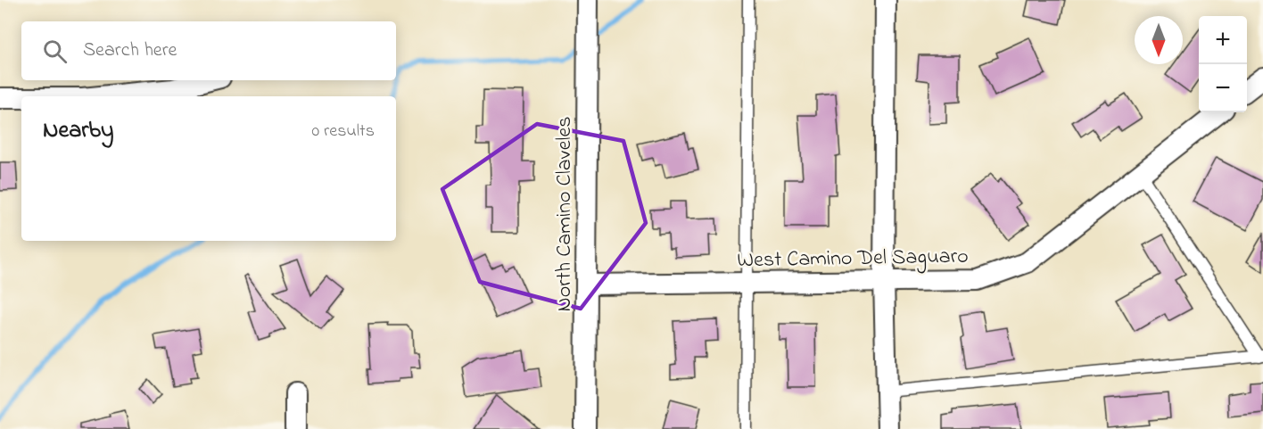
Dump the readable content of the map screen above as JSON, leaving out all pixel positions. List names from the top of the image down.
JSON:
{
  "streets": {
    "street": ["North Camino Claveles", "West Camino Del Saguaro"]
  },
  "crossings": [
    ["North Camino Claveles", "West Camino Del Saguaro"]
  ],
  "north": "bottom",
  "page": {
    "map_buttons": ["+", "−"],
    "search": "Search here",
    "heading": ["Nearby", "0 results"]
  }
}
